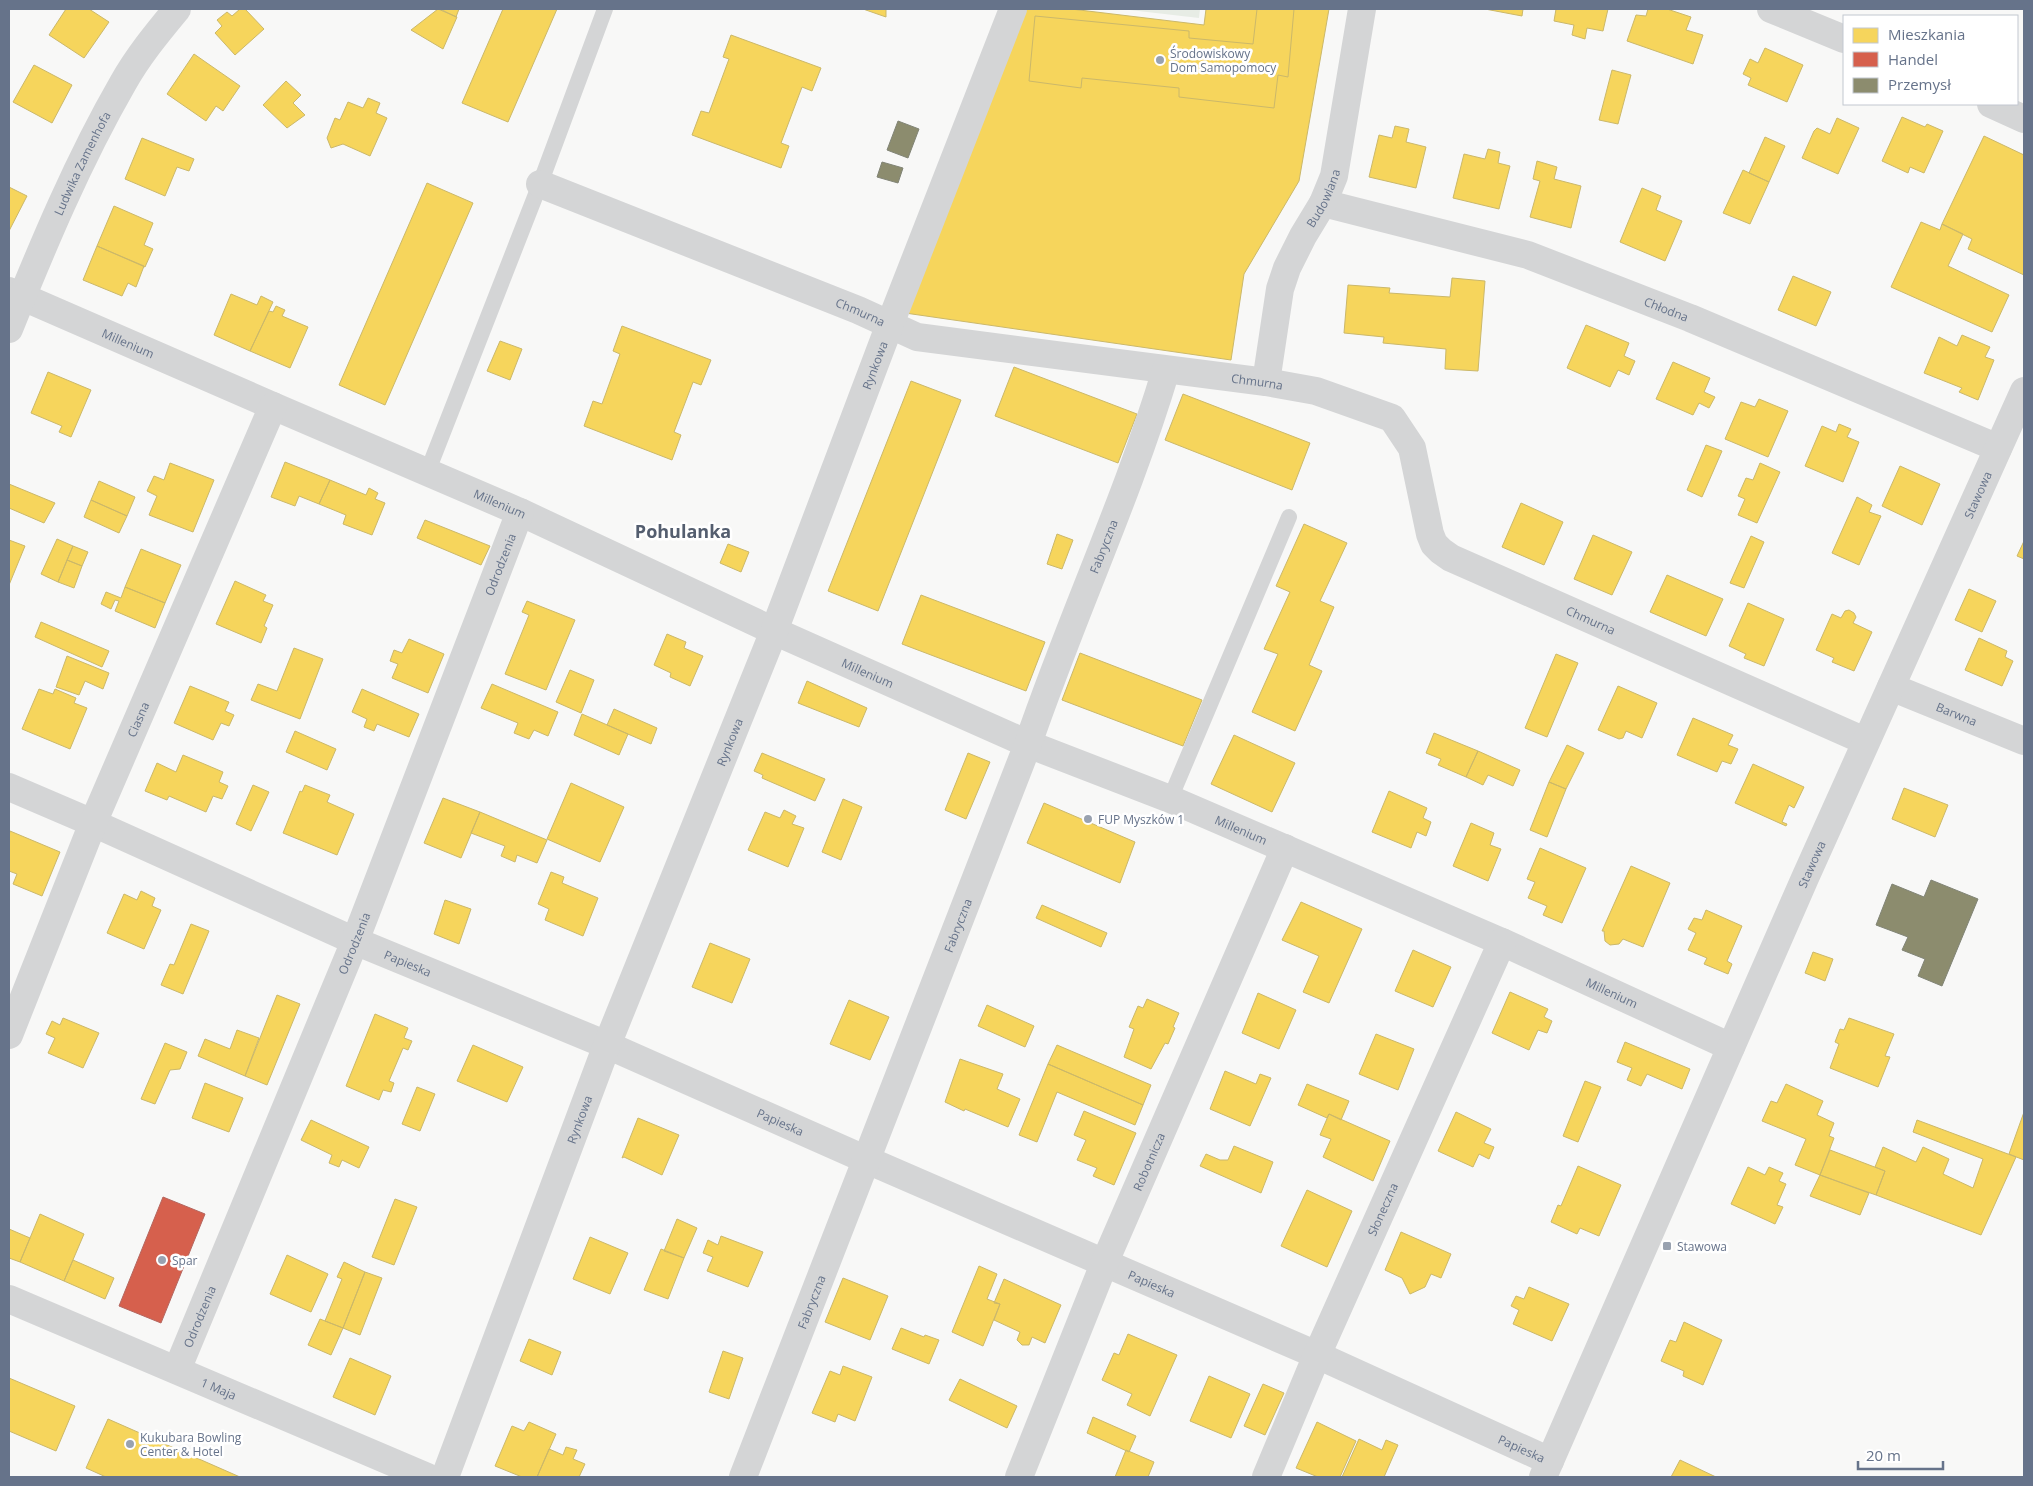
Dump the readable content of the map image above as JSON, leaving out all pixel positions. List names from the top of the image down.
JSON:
{
  "streets": {
    "street": [
      "Ludwika Zamenhofa",
      "Budowlana",
      "Chłodna",
      "Chmurna",
      "Millenium",
      "Rynkowa",
      "Stawowa",
      "Fabryczna",
      "Odrodzenia",
      "Barwna",
      "Ciasna",
      "Papieska",
      "Robotnicza",
      "Słoneczna",
      "1 Maja"
    ]
  },
  "crossings": [
    ["Ludwika Zamenhofa", "Millenium"],
    ["Budowlana", "Chłodna"],
    ["Budowlana", "Chmurna"],
    ["Chłodna", "Stawowa"],
    ["Chmurna", "Rynkowa"],
    ["Chmurna", "Stawowa"],
    ["Chmurna", "Fabryczna"],
    ["Millenium", "Rynkowa"],
    ["Millenium", "Stawowa"],
    ["Millenium", "Fabryczna"],
    ["Millenium", "Odrodzenia"],
    ["Millenium", "Ciasna"],
    ["Millenium", "Robotnicza"],
    ["Millenium", "Słoneczna"],
    ["Rynkowa", "Papieska"],
    ["Stawowa", "Barwna"],
    ["Stawowa", "Papieska"],
    ["Fabryczna", "Papieska"],
    ["Odrodzenia", "Papieska"],
    ["Odrodzenia", "1 Maja"],
    ["Ciasna", "Papieska"],
    ["Papieska", "Robotnicza"],
    ["Papieska", "Słoneczna"]
  ],
  "districts": ["Pohulanka"],
  "places": {
    "other": [
      "Środowiskowy Dom Samopomocy",
      "FUP Myszków 1",
      "Spar",
      "Kukubara Bowling Center & Hotel"
    ],
    "transit": ["Stawowa"]
  },
  "legend": ["Mieszkania", "Handel", "Przemysł"],
  "scale_bar": "20 m"
}
